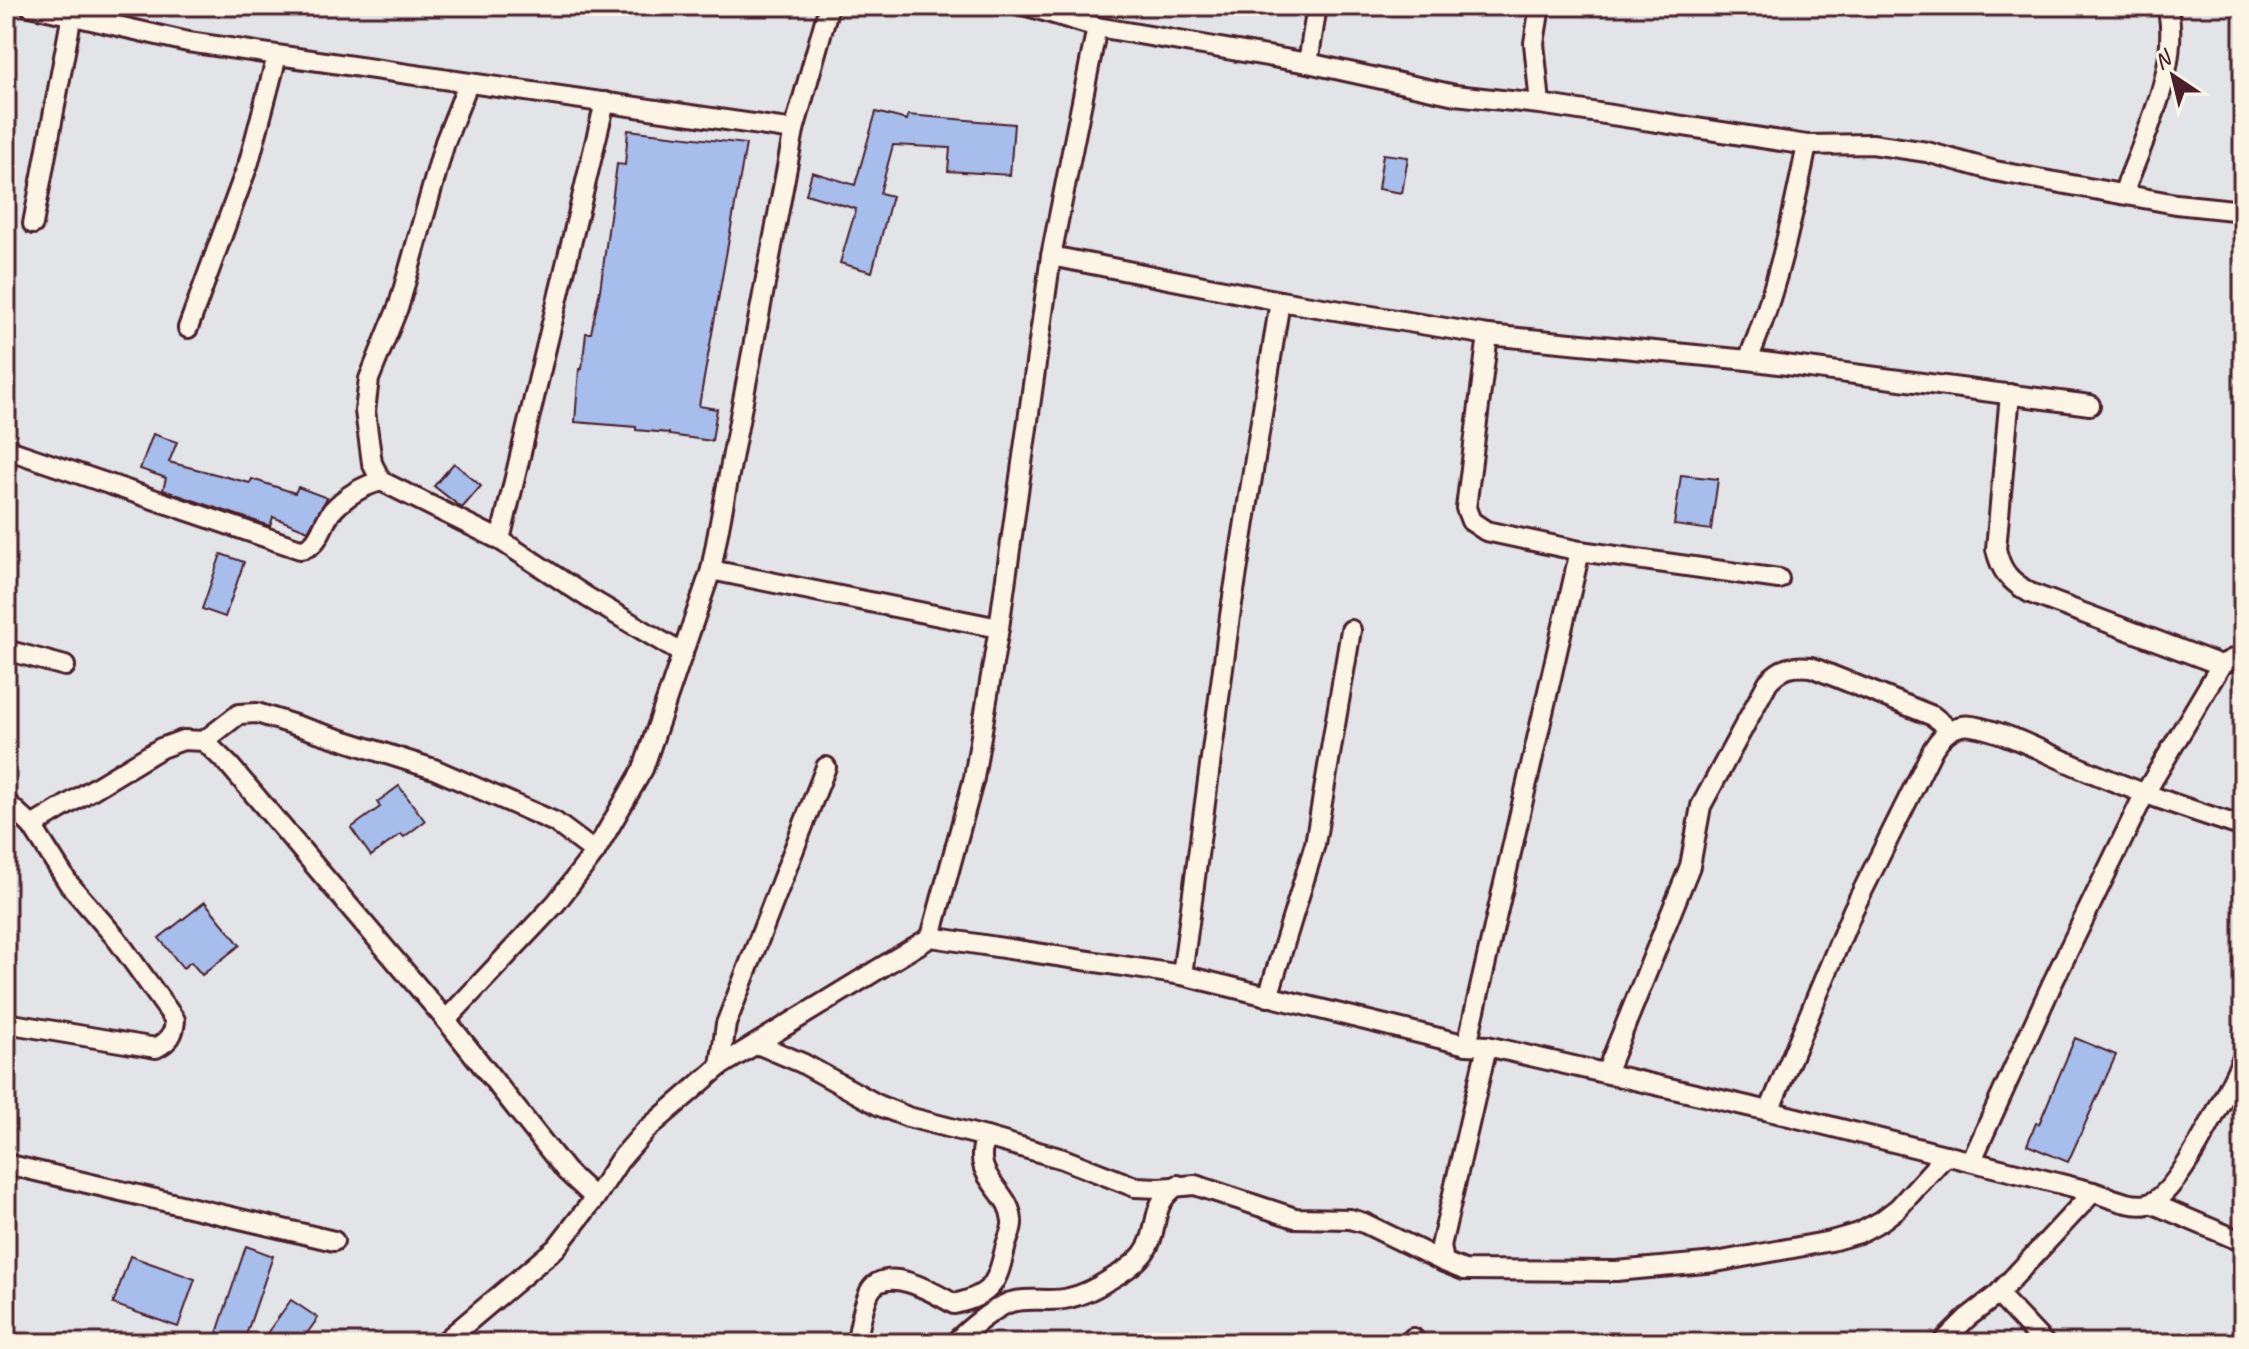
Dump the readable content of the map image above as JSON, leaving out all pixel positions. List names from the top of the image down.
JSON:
{
  "north": "top left"
}
